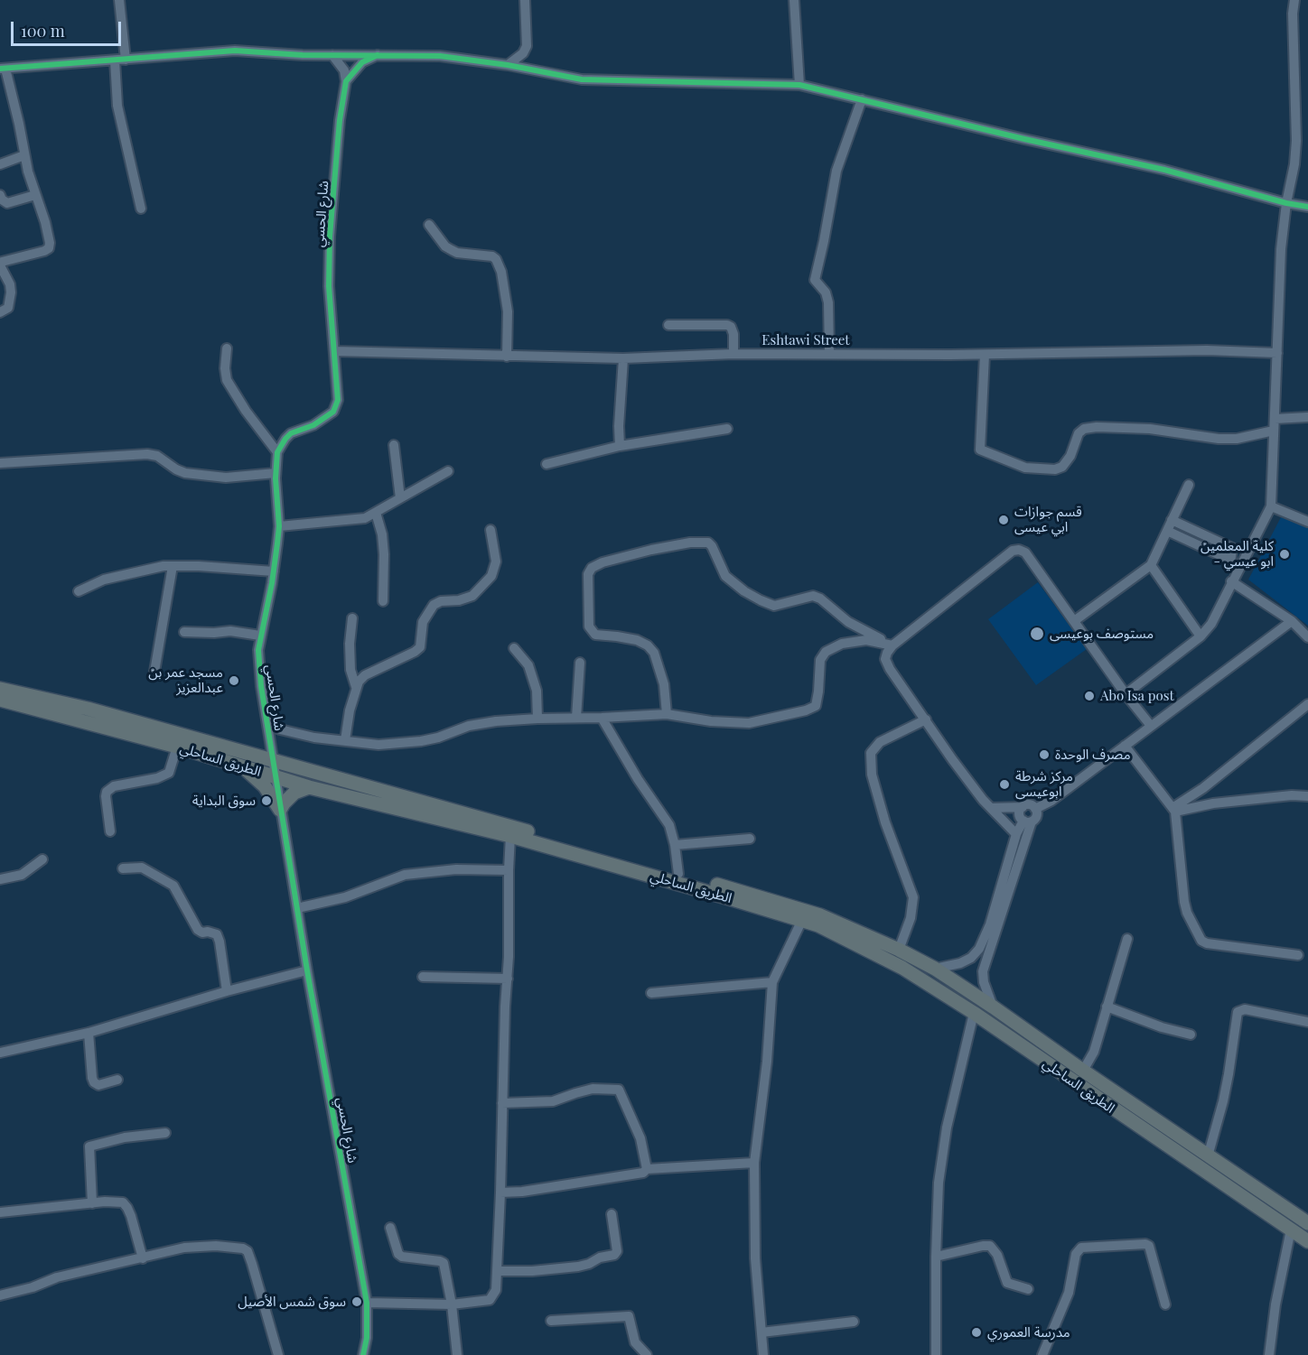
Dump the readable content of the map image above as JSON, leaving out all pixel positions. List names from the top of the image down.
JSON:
{
  "streets": {
    "highway": ["الطريق الساحلي"],
    "street": ["شارع الحسي", "Eshtawi Street"]
  },
  "crossings": [
    ["شارع الحسي", "Eshtawi Street"],
    ["شارع الحسي", "الطريق الساحلي"]
  ],
  "places": [
    "قسم جوازات ابي عيسى",
    "كلية المعلمين - ابو عيسي",
    "مستوصف بوعيسى",
    "مسجد عمر بن عبدالعزيز",
    "Abo Isa post",
    "مصرف الوحدة",
    "مركز شرطة ابوعيسى",
    "سوق البداية",
    "سوق شمس الأصيل",
    "مدرسة العموري"
  ],
  "scale_bar": "100 m"
}
